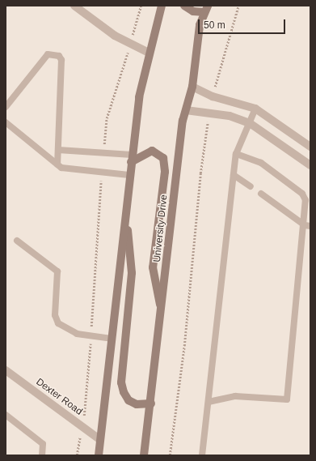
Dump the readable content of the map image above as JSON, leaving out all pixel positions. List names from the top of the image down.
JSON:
{
  "streets": {
    "main road": ["University Drive"],
    "street": ["Dexter Road"]
  },
  "scale_bar": "50 m"
}
